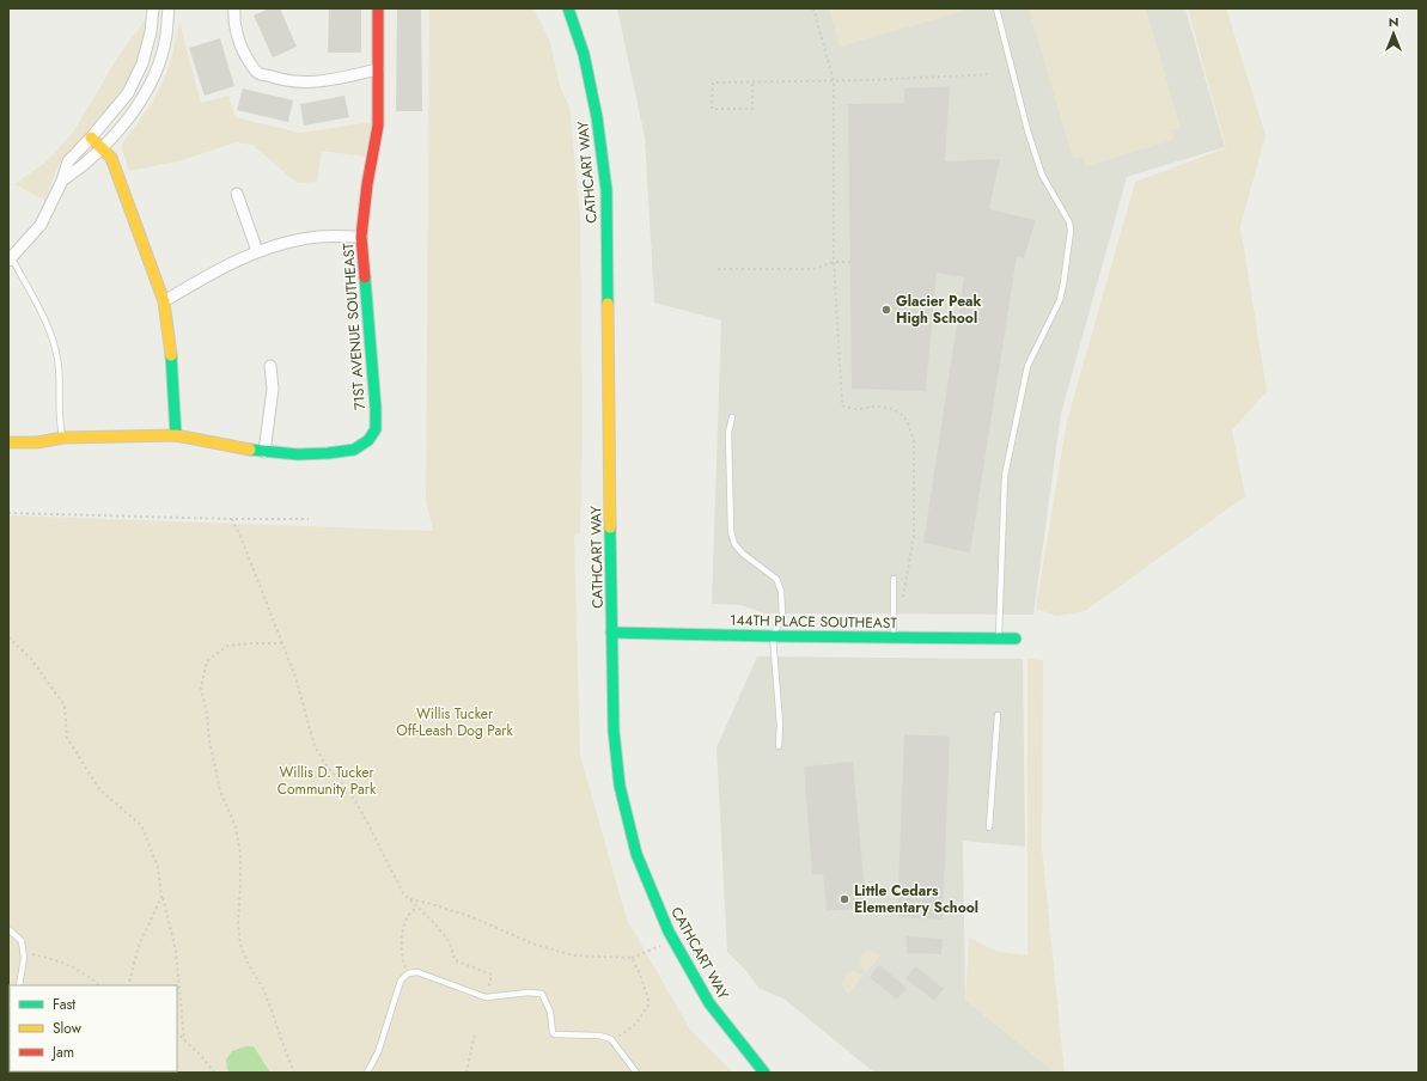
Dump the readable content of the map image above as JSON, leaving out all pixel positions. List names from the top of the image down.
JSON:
{
  "streets": {
    "street": ["CATHCART WAY", "71ST AVENUE SOUTHEAST", "144TH PLACE SOUTHEAST"]
  },
  "crossings": [
    ["CATHCART WAY", "144TH PLACE SOUTHEAST"]
  ],
  "parks": ["Willis Tucker Off-Leash Dog Park", "Willis D. Tucker Community Park"],
  "places": ["Glacier Peak High School", "Little Cedars Elementary School"],
  "legend": ["Fast", "Slow", "Jam"],
  "north": "top"
}
